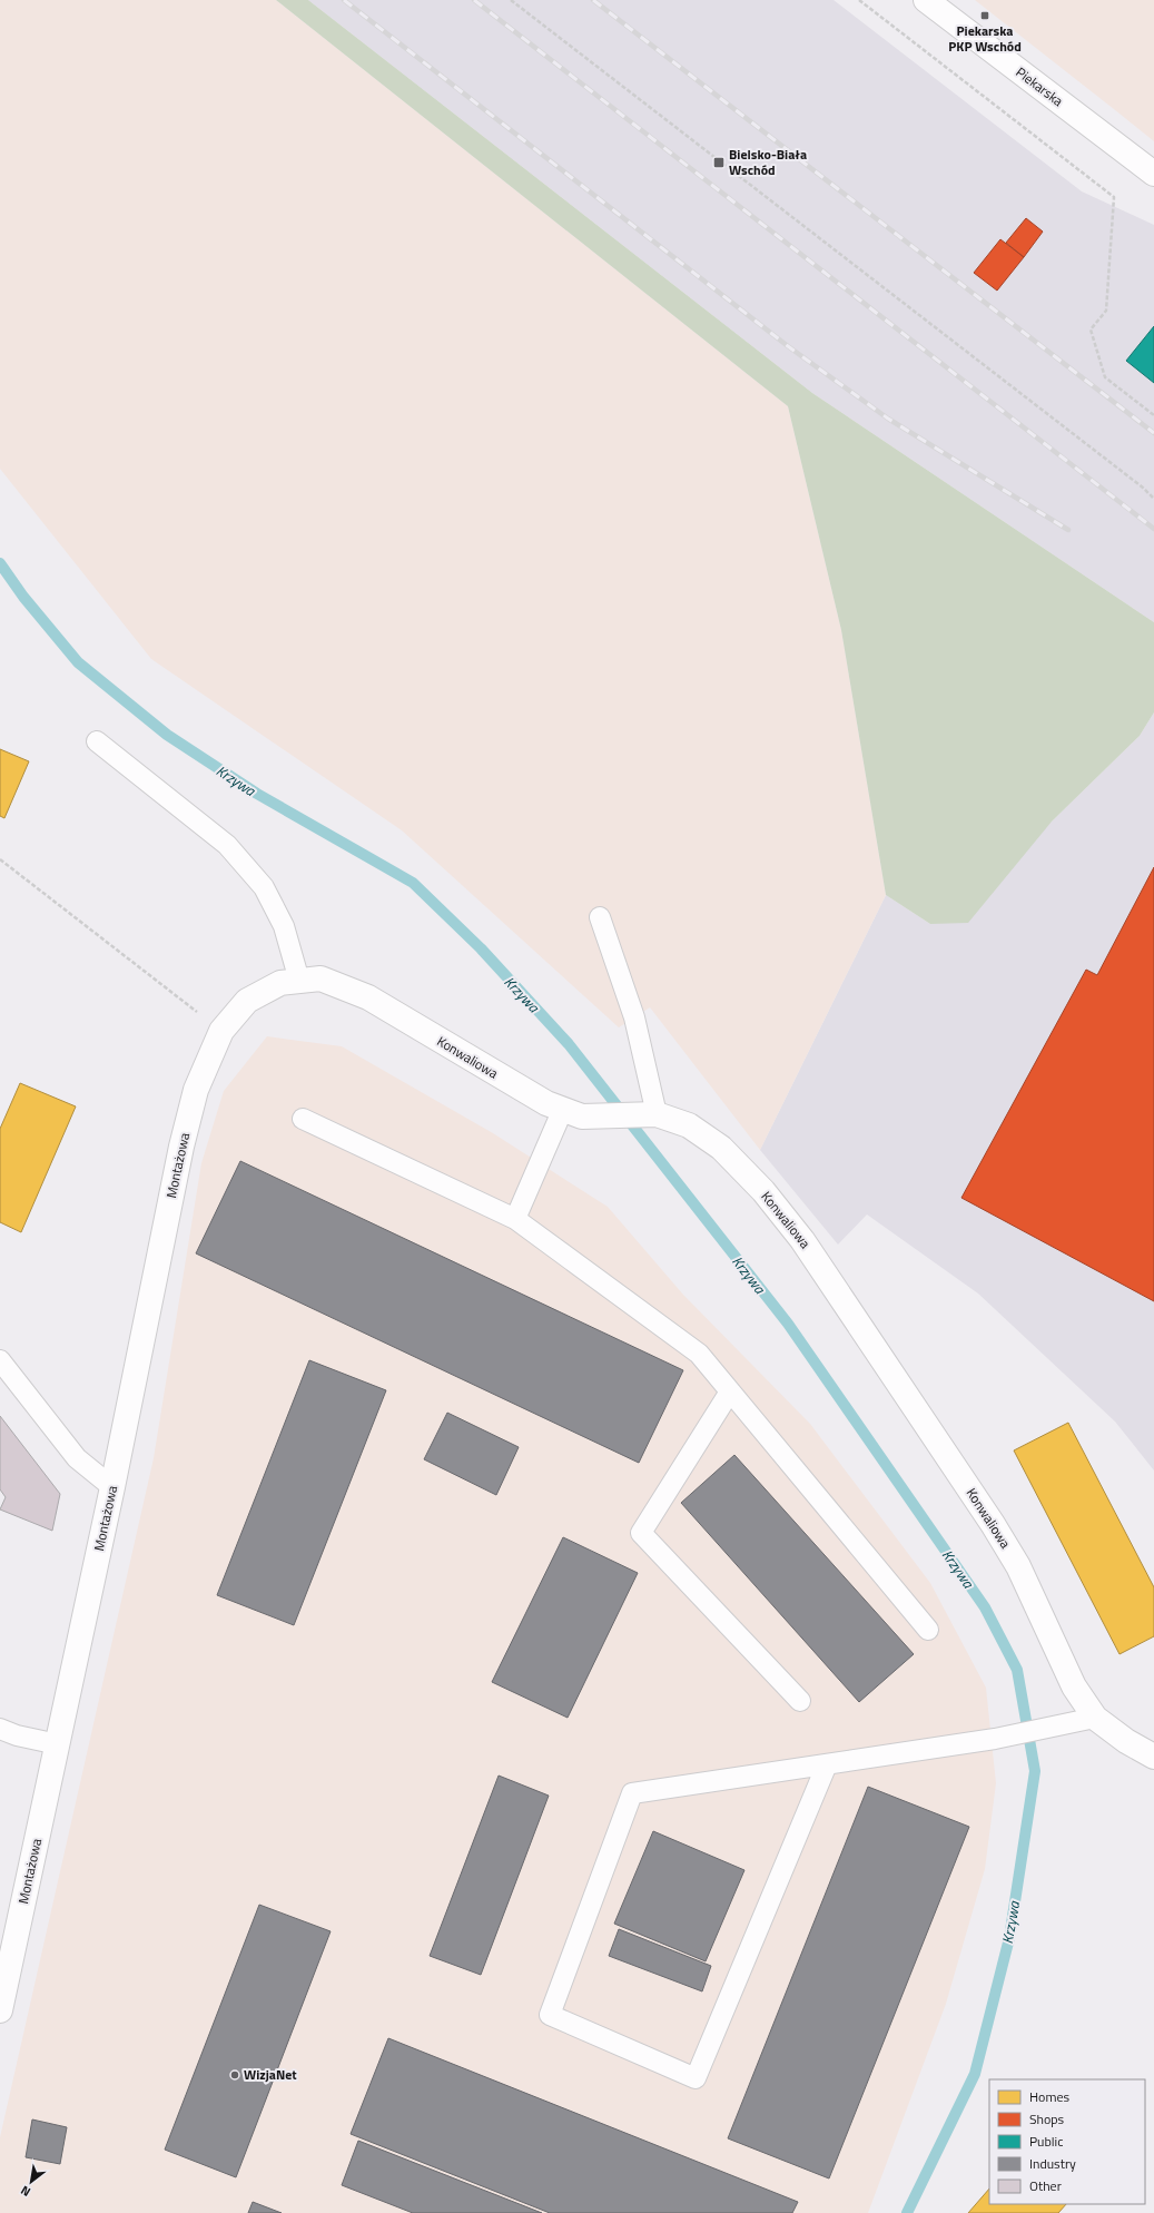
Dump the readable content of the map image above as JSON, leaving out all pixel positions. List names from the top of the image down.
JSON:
{
  "streets": {
    "street": ["Piekarska", "Konwaliowa", "Montażowa"]
  },
  "crossings": [
    ["Konwaliowa", "Montażowa"]
  ],
  "water": ["Krzywa"],
  "places": {
    "transit": ["Piekarska PKP Wschód", "Bielsko-Biała Wschód"],
    "other": ["WizjaNet"]
  },
  "legend": [
    "Homes",
    "Shops",
    "Public",
    "Industry",
    "Other"
  ],
  "north": "bottom left"
}
